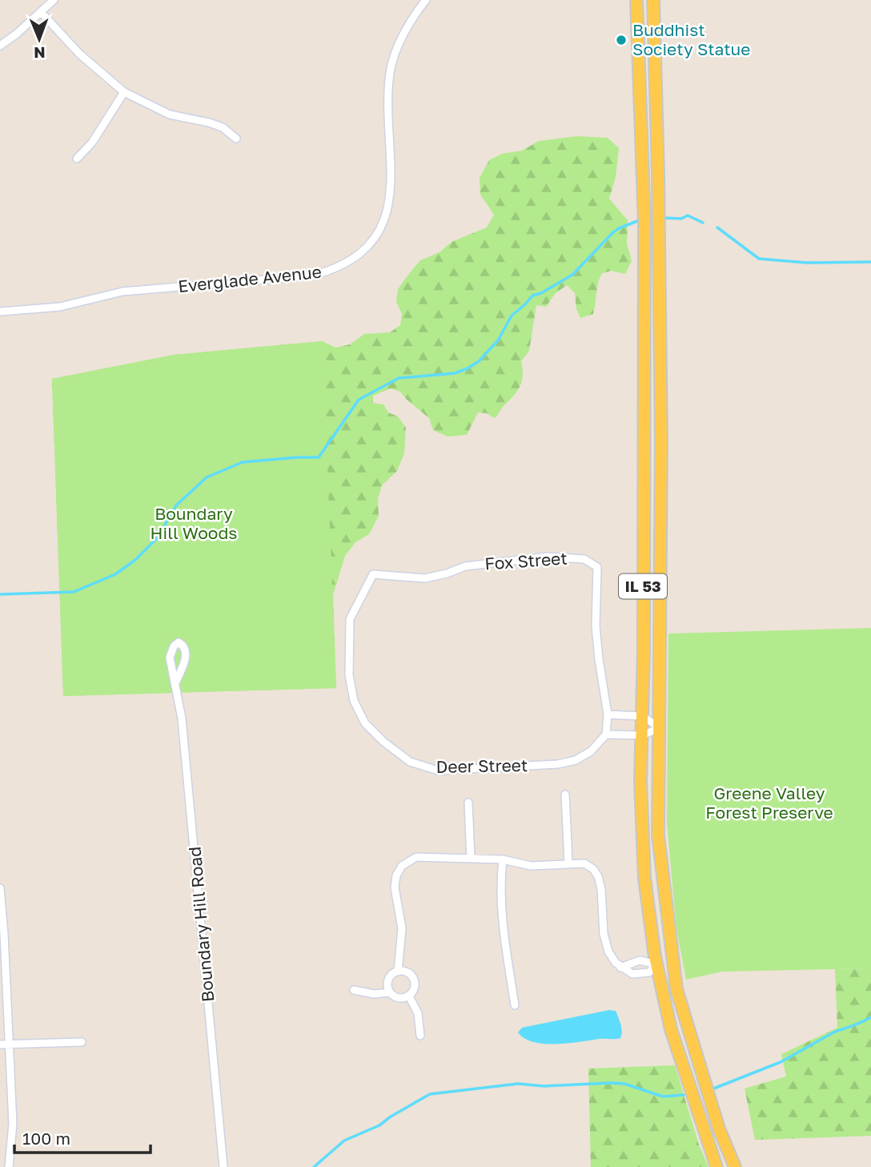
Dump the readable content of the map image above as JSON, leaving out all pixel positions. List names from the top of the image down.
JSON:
{
  "streets": {
    "main road": ["IL 53"],
    "street": [
      "Everglade Avenue",
      "Fox Street",
      "Deer Street",
      "Boundary Hill Road"
    ]
  },
  "crossings": [
    ["Fox Street", "Deer Street"]
  ],
  "parks": ["Boundary Hill Woods", "Greene Valley Forest Preserve"],
  "places": ["Buddhist Society Statue"],
  "scale_bar": "100 m",
  "north": "bottom"
}
